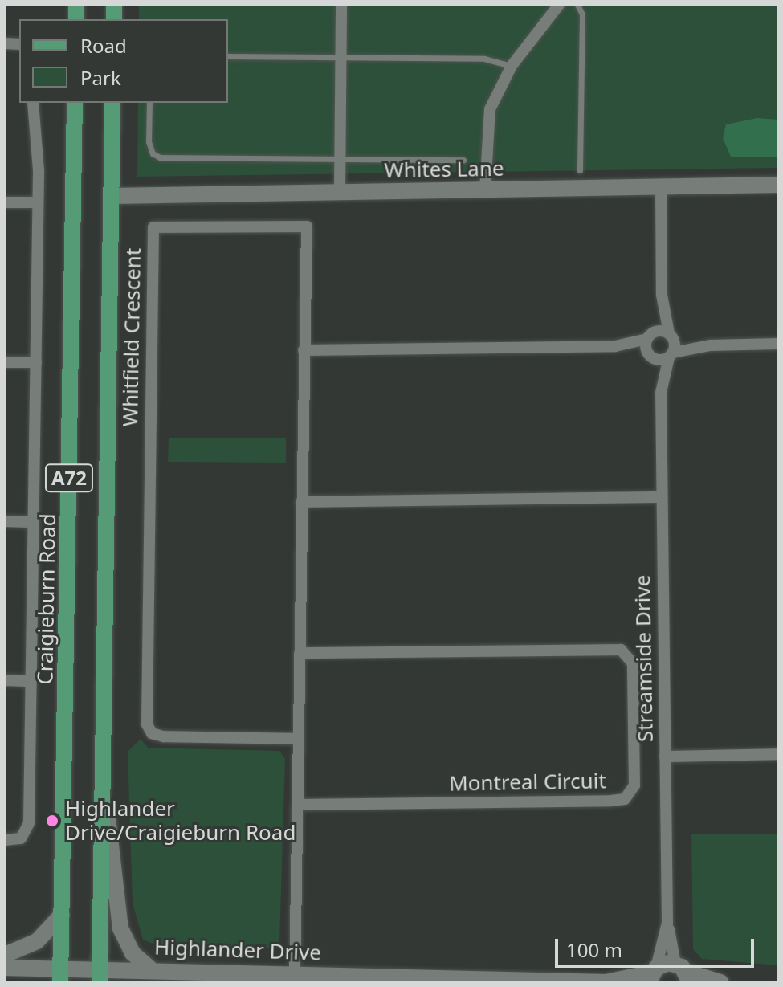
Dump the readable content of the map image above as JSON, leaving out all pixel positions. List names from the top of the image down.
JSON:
{
  "streets": {
    "main road": ["A72", "Craigieburn Road"],
    "street": [
      "Whites Lane",
      "Whitfield Crescent",
      "Streamside Drive",
      "Montreal Circuit",
      "Highlander Drive"
    ]
  },
  "crossings": [
    ["Whites Lane", "A72"],
    ["Whitfield Crescent", "Montreal Circuit"],
    ["Whitfield Crescent", "Highlander Drive"],
    ["A72", "Highlander Drive"],
    ["Craigieburn Road", "Highlander Drive"],
    ["Streamside Drive", "Highlander Drive"]
  ],
  "places": ["Highlander Drive/Craigieburn Road"],
  "legend": ["Road", "Park"],
  "scale_bar": "100 m"
}
